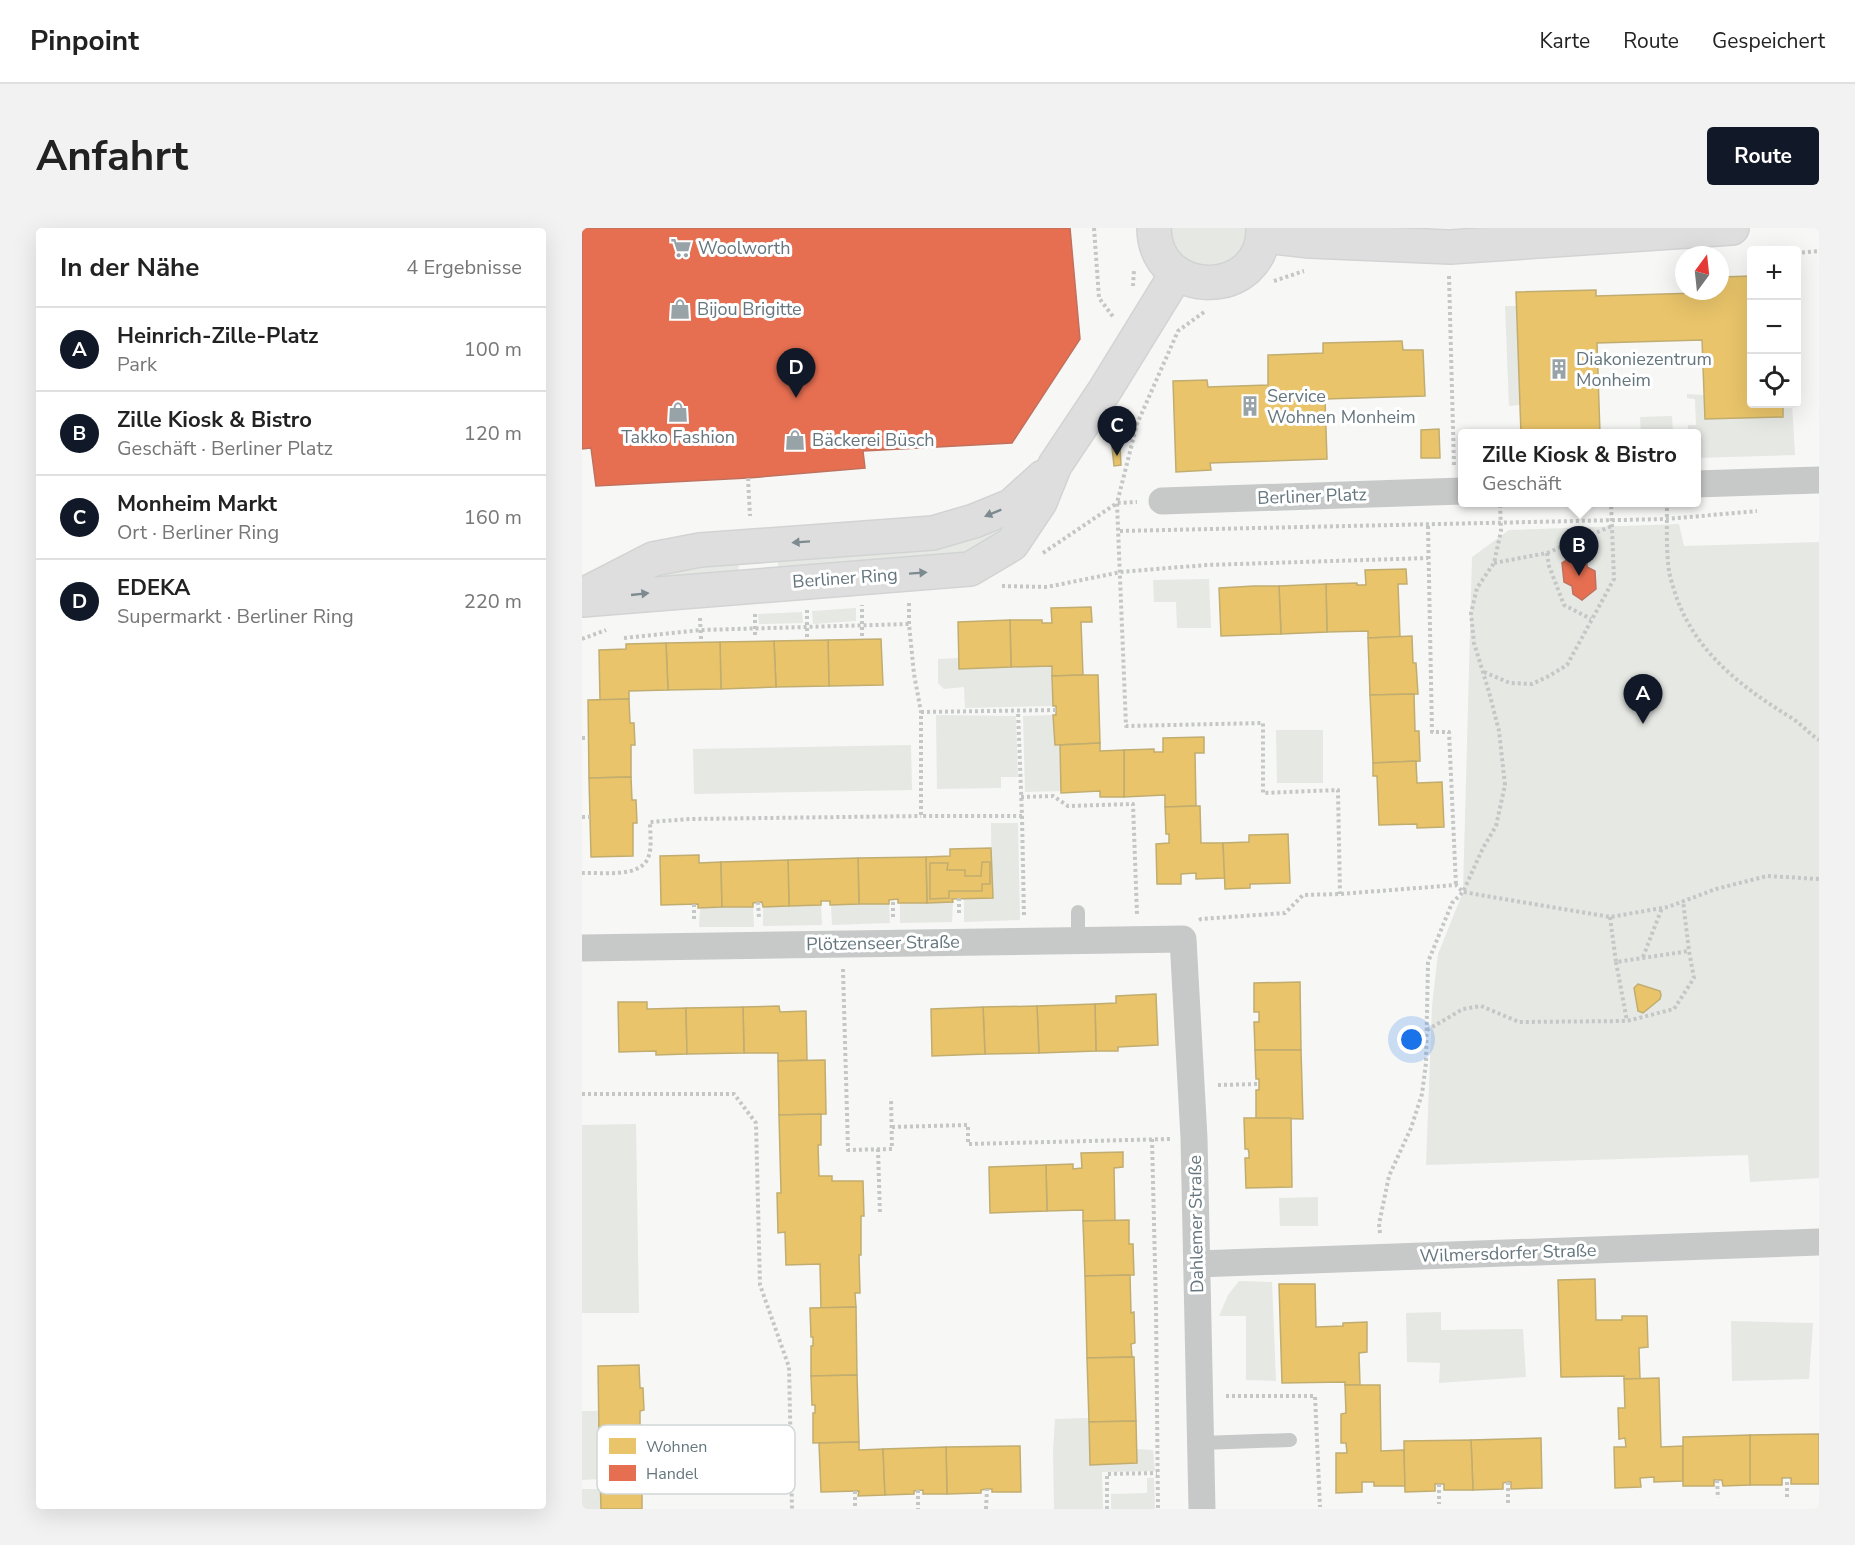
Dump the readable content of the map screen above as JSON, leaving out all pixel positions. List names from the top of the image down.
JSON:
{
  "streets": {
    "street": [
      "Berliner Platz",
      "Berliner Ring",
      "Plötzenseer Straße",
      "Dahlemer Straße",
      "Wilmersdorfer Straße"
    ]
  },
  "crossings": [
    ["Plötzenseer Straße", "Dahlemer Straße"],
    ["Dahlemer Straße", "Wilmersdorfer Straße"]
  ],
  "places": {
    "supermarket": ["Woolworth"],
    "shop": ["Bijou Brigitte", "Takko Fashion", "Bäckerei Büsch"],
    "building": ["Diakoniezentrum Monheim", "Service Wohnen Monheim"]
  },
  "legend": ["Wohnen", "Handel"],
  "north": "top",
  "page": {
    "header": "Pinpoint",
    "nav": ["Karte", "Route", "Gespeichert"],
    "buttons": "Route",
    "title": "Anfahrt",
    "heading": ["In der Nähe", "4 Ergebnisse"],
    "map_buttons": ["+", "−"],
    "list": [
      {
        "mark": "A",
        "name": "Heinrich-Zille-Platz",
        "note": "Park",
        "value": "100 m"
      },
      {
        "mark": "B",
        "name": "Zille Kiosk & Bistro",
        "note": "Geschäft · Berliner Platz",
        "value": "120 m"
      },
      {
        "mark": "C",
        "name": "Monheim Markt",
        "note": "Ort · Berliner Ring",
        "value": "160 m"
      },
      {
        "mark": "D",
        "name": "EDEKA",
        "note": "Supermarkt · Berliner Ring",
        "value": "220 m"
      }
    ],
    "pins": [
      "D",
      "C",
      "B",
      "A"
    ],
    "popup": ["Zille Kiosk & Bistro", "Geschäft"]
  }
}
